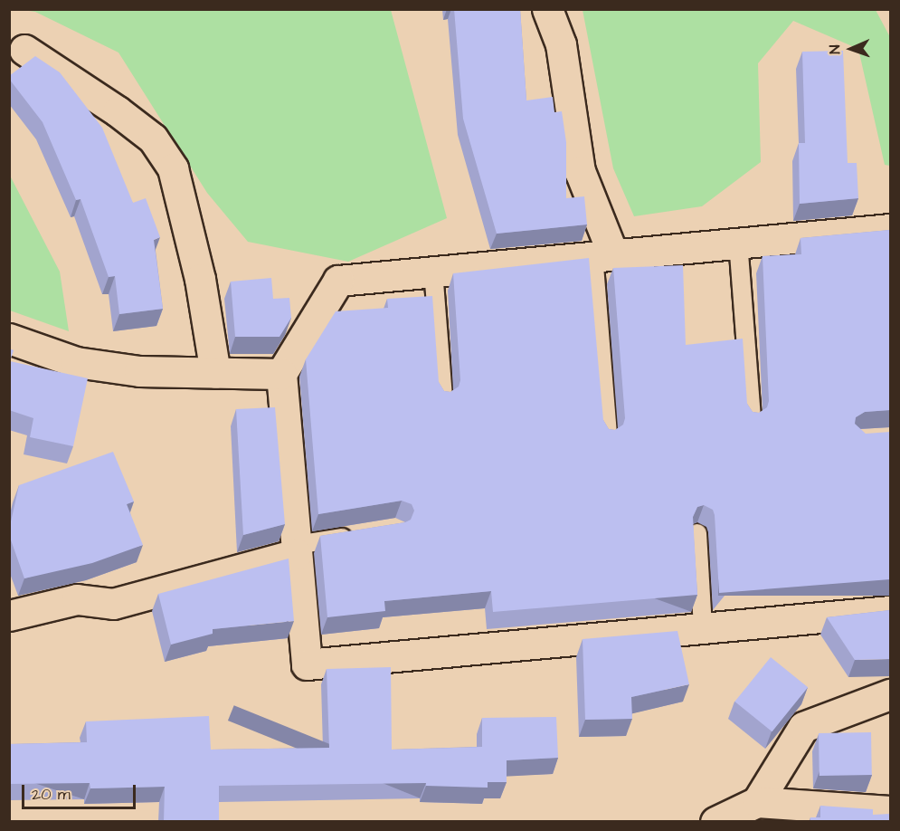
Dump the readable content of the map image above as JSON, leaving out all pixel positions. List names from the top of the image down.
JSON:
{
  "scale_bar": "20 m",
  "north": "left"
}
